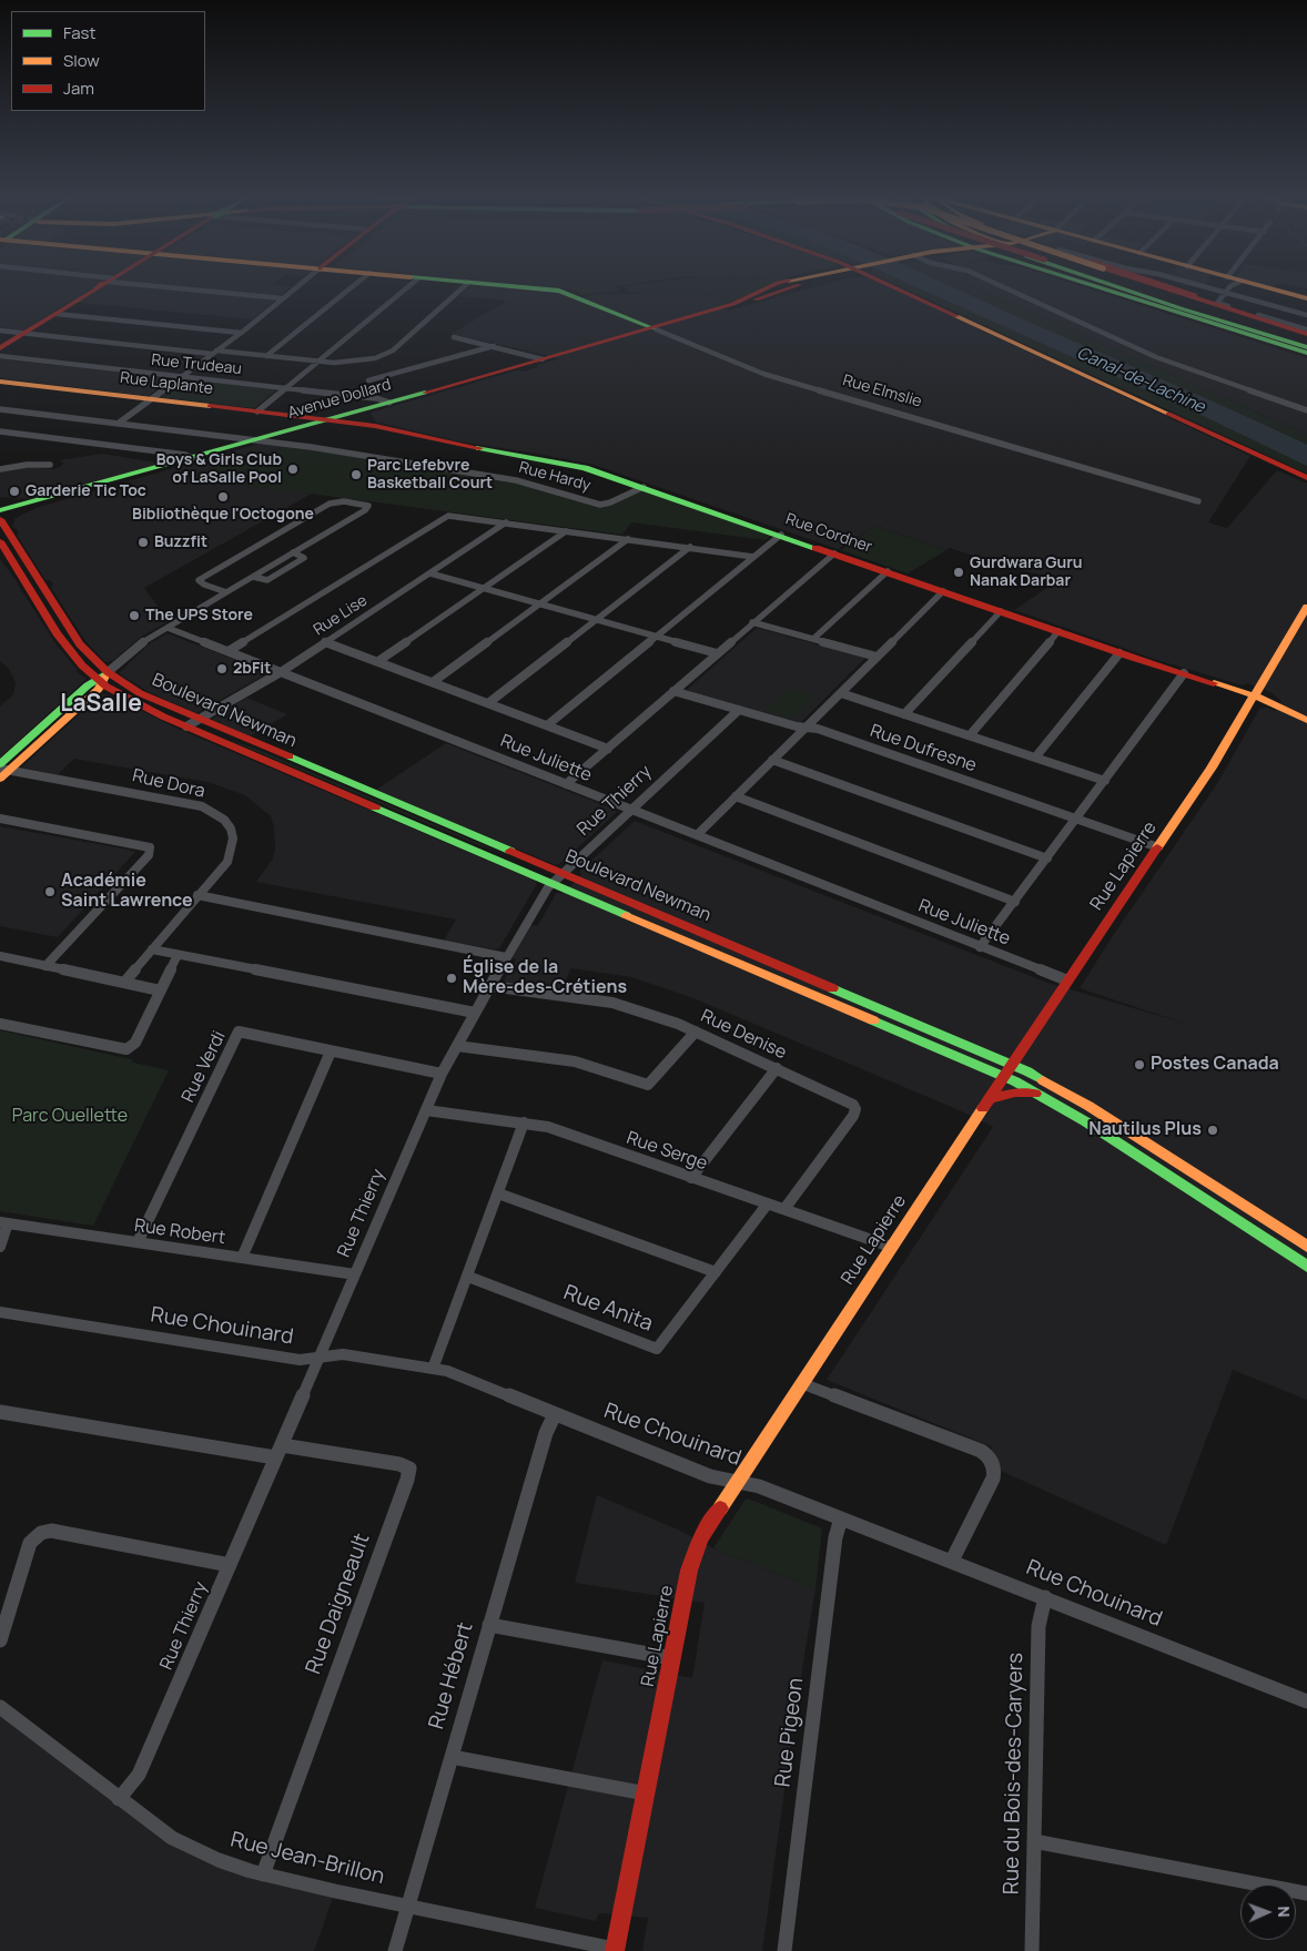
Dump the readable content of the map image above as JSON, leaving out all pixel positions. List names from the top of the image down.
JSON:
{
  "streets": {
    "main road": [
      "Rue Laplante",
      "Rue Elmslie",
      "Avenue Dollard",
      "Rue Cordner",
      "Boulevard Newman",
      "Rue Lapierre"
    ],
    "street": [
      "Rue Trudeau",
      "Rue Hardy",
      "Rue Lise",
      "Rue Dufresne",
      "Rue Juliette",
      "Rue Dora",
      "Rue Thierry",
      "Rue Denise",
      "Rue Verdi",
      "Rue Serge",
      "Rue Robert",
      "Rue Anita",
      "Rue Chouinard",
      "Rue Daigneault",
      "Rue Hébert",
      "Rue Pigeon",
      "Rue du Bois-des-Caryers",
      "Rue Jean-Brillon"
    ]
  },
  "crossings": [
    ["Rue Trudeau", "Avenue Dollard"],
    ["Rue Laplante", "Avenue Dollard"],
    ["Rue Laplante", "Rue Cordner"],
    ["Rue Elmslie", "Avenue Dollard"],
    ["Avenue Dollard", "Rue Hardy"],
    ["Avenue Dollard", "Rue Cordner"],
    ["Avenue Dollard", "Boulevard Newman"],
    ["Rue Hardy", "Rue Cordner"],
    ["Rue Cordner", "Rue Lapierre"],
    ["Rue Lise", "Boulevard Newman"],
    ["Rue Lise", "Rue Juliette"],
    ["Boulevard Newman", "Rue Thierry"],
    ["Boulevard Newman", "Rue Lapierre"],
    ["Rue Dufresne", "Rue Thierry"],
    ["Rue Dufresne", "Rue Lapierre"],
    ["Rue Juliette", "Rue Thierry"],
    ["Rue Juliette", "Rue Lapierre"],
    ["Rue Thierry", "Rue Denise"],
    ["Rue Thierry", "Rue Verdi"],
    ["Rue Thierry", "Rue Serge"],
    ["Rue Thierry", "Rue Robert"],
    ["Rue Thierry", "Rue Chouinard"],
    ["Rue Thierry", "Rue Daigneault"],
    ["Rue Thierry", "Rue Jean-Brillon"],
    ["Rue Lapierre", "Rue Serge"],
    ["Rue Lapierre", "Rue Chouinard"],
    ["Rue Lapierre", "Rue Jean-Brillon"],
    ["Rue Denise", "Rue Serge"],
    ["Rue Verdi", "Rue Robert"],
    ["Rue Serge", "Rue Anita"],
    ["Rue Chouinard", "Rue Hébert"],
    ["Rue Chouinard", "Rue Pigeon"],
    ["Rue Chouinard", "Rue du Bois-des-Caryers"],
    ["Rue Daigneault", "Rue Jean-Brillon"],
    ["Rue Hébert", "Rue Jean-Brillon"]
  ],
  "districts": ["LaSalle"],
  "water": ["Canal-de-Lachine"],
  "parks": ["Parc Ouellette"],
  "places": [
    "Boys & Girls Club of LaSalle Pool",
    "Parc Lefebvre Basketball Court",
    "Garderie Tic Toc",
    "Bibliothèque l'Octogone",
    "Buzzfit",
    "Gurdwara Guru Nanak Darbar",
    "The UPS Store",
    "2bFit",
    "Académie Saint Lawrence",
    "Église de la Mère-des-Crétiens",
    "Postes Canada",
    "Nautilus Plus"
  ],
  "legend": ["Fast", "Slow", "Jam"],
  "north": "right"
}
